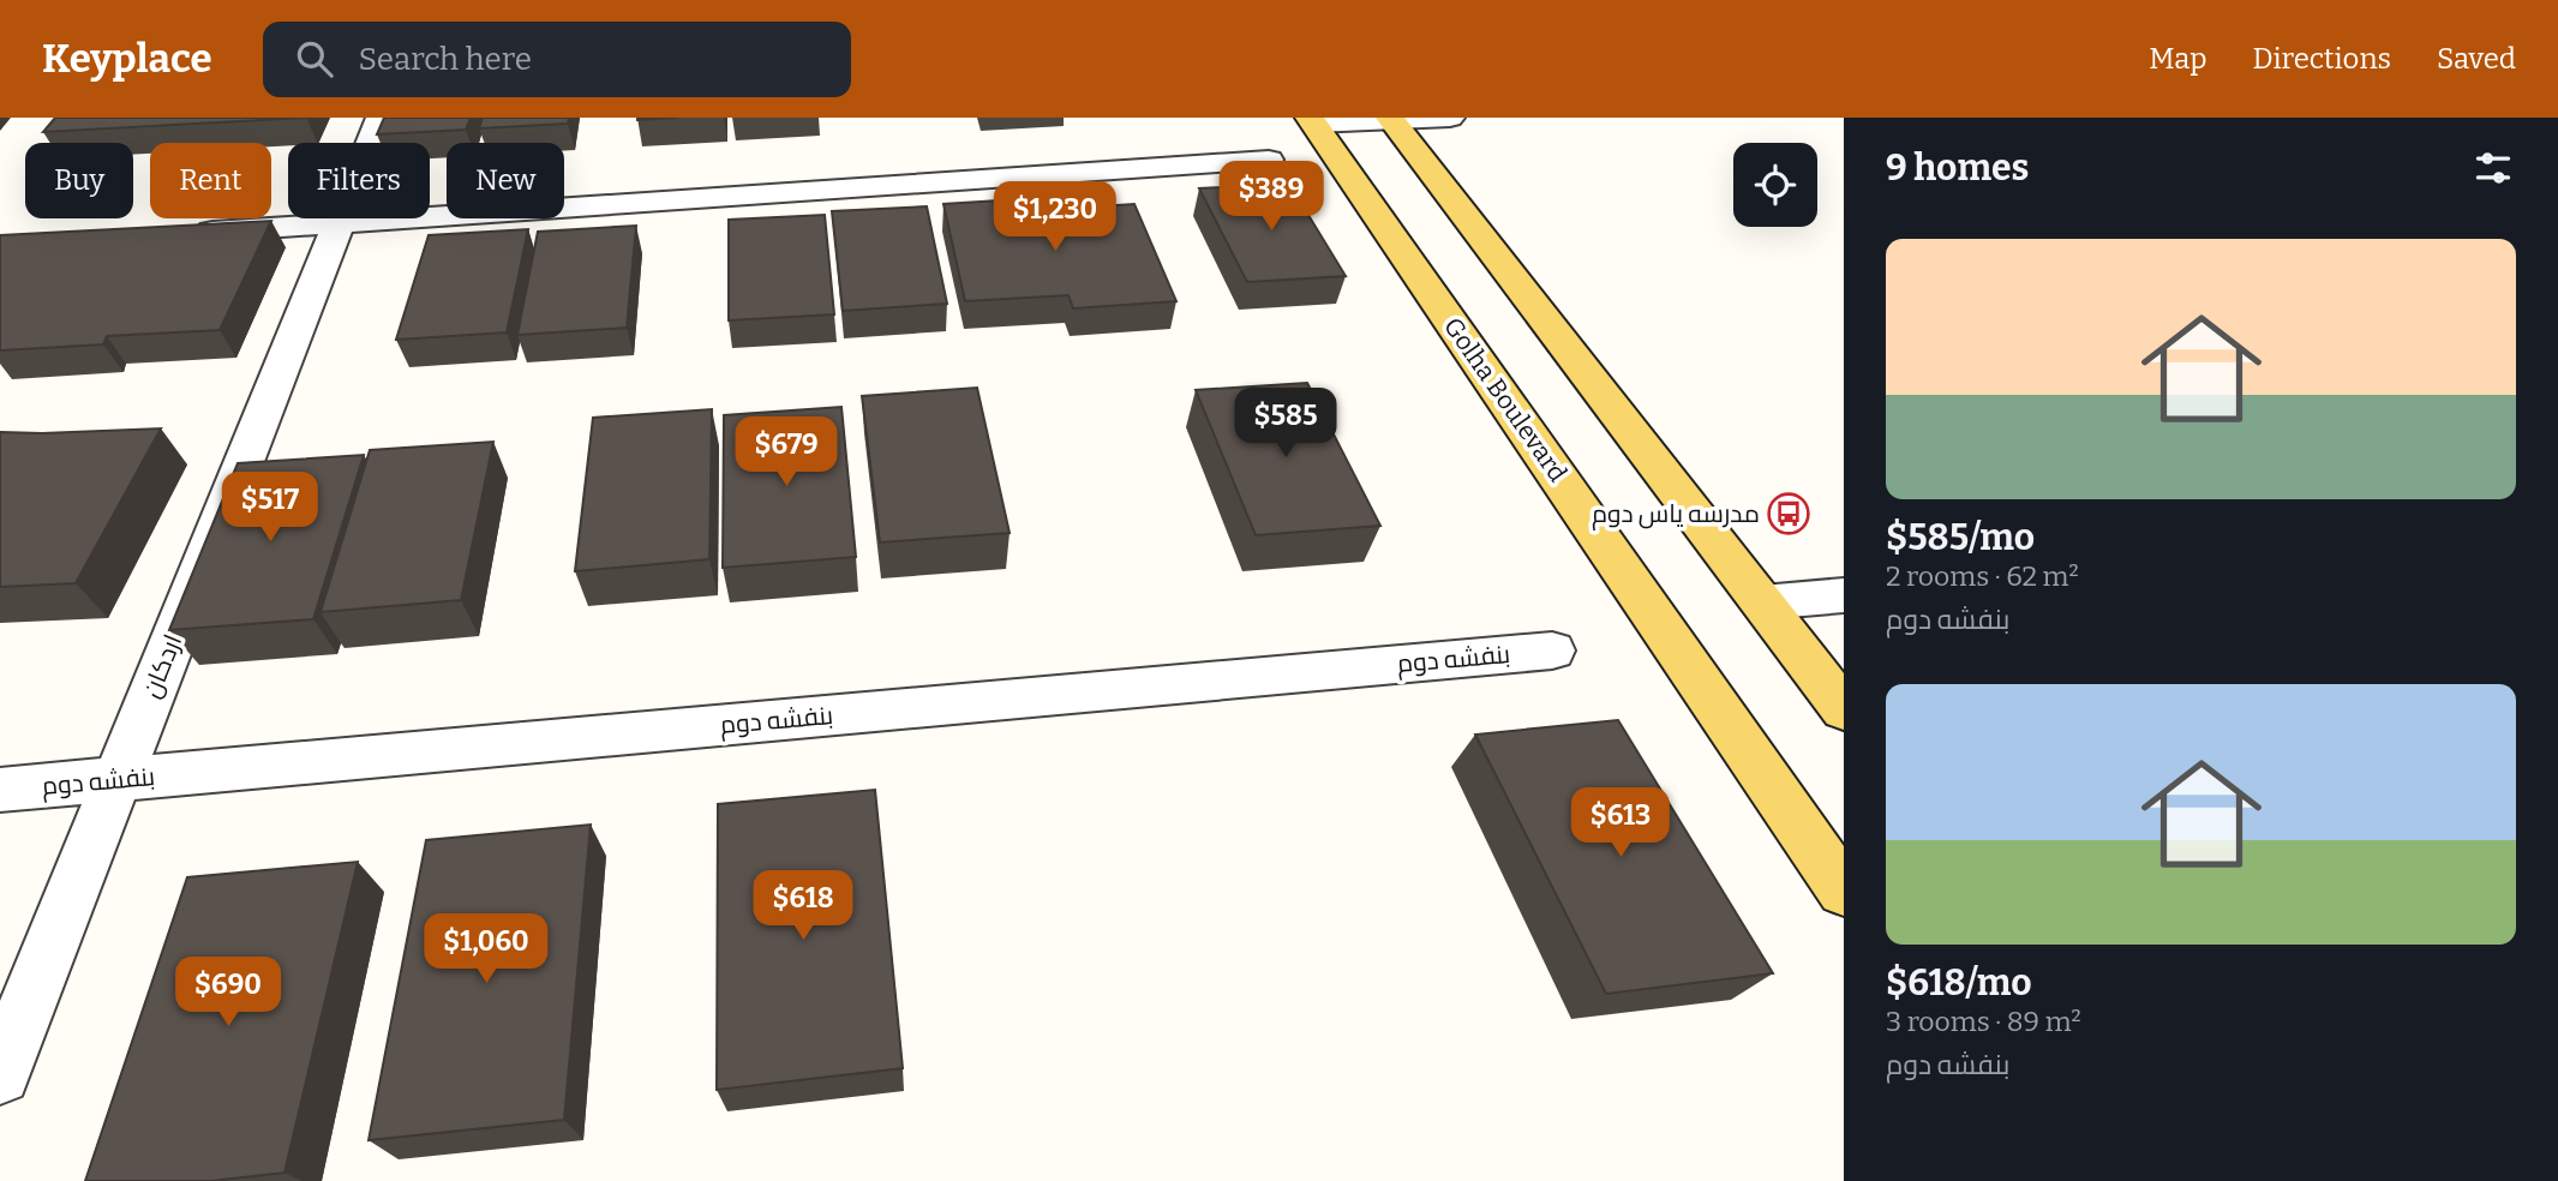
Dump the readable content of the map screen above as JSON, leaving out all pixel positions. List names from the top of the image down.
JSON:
{
  "streets": {
    "main road": ["Golha Boulevard"],
    "street": ["بنفشه دوم", "اردکان"]
  },
  "crossings": [
    ["بنفشه دوم", "اردکان"]
  ],
  "places": {
    "bus stop": ["مدرسه یاس دوم"]
  },
  "page": {
    "header": "Keyplace",
    "search": "Search here",
    "nav": ["Map", "Directions", "Saved"],
    "heading": "9 homes",
    "chip": [
      "Buy",
      "Rent",
      "Filters",
      "New"
    ],
    "price": [
      "$389",
      "$1,230",
      "$585",
      "$679",
      "$517",
      "$613",
      "$618",
      "$1,060",
      "$690"
    ],
    "list": [
      {
        "name": "$585/mo",
        "note": "2 rooms · 62 m² · بنفشه دوم"
      },
      {
        "name": "$618/mo",
        "note": "3 rooms · 89 m² · بنفشه دوم"
      }
    ]
  }
}
